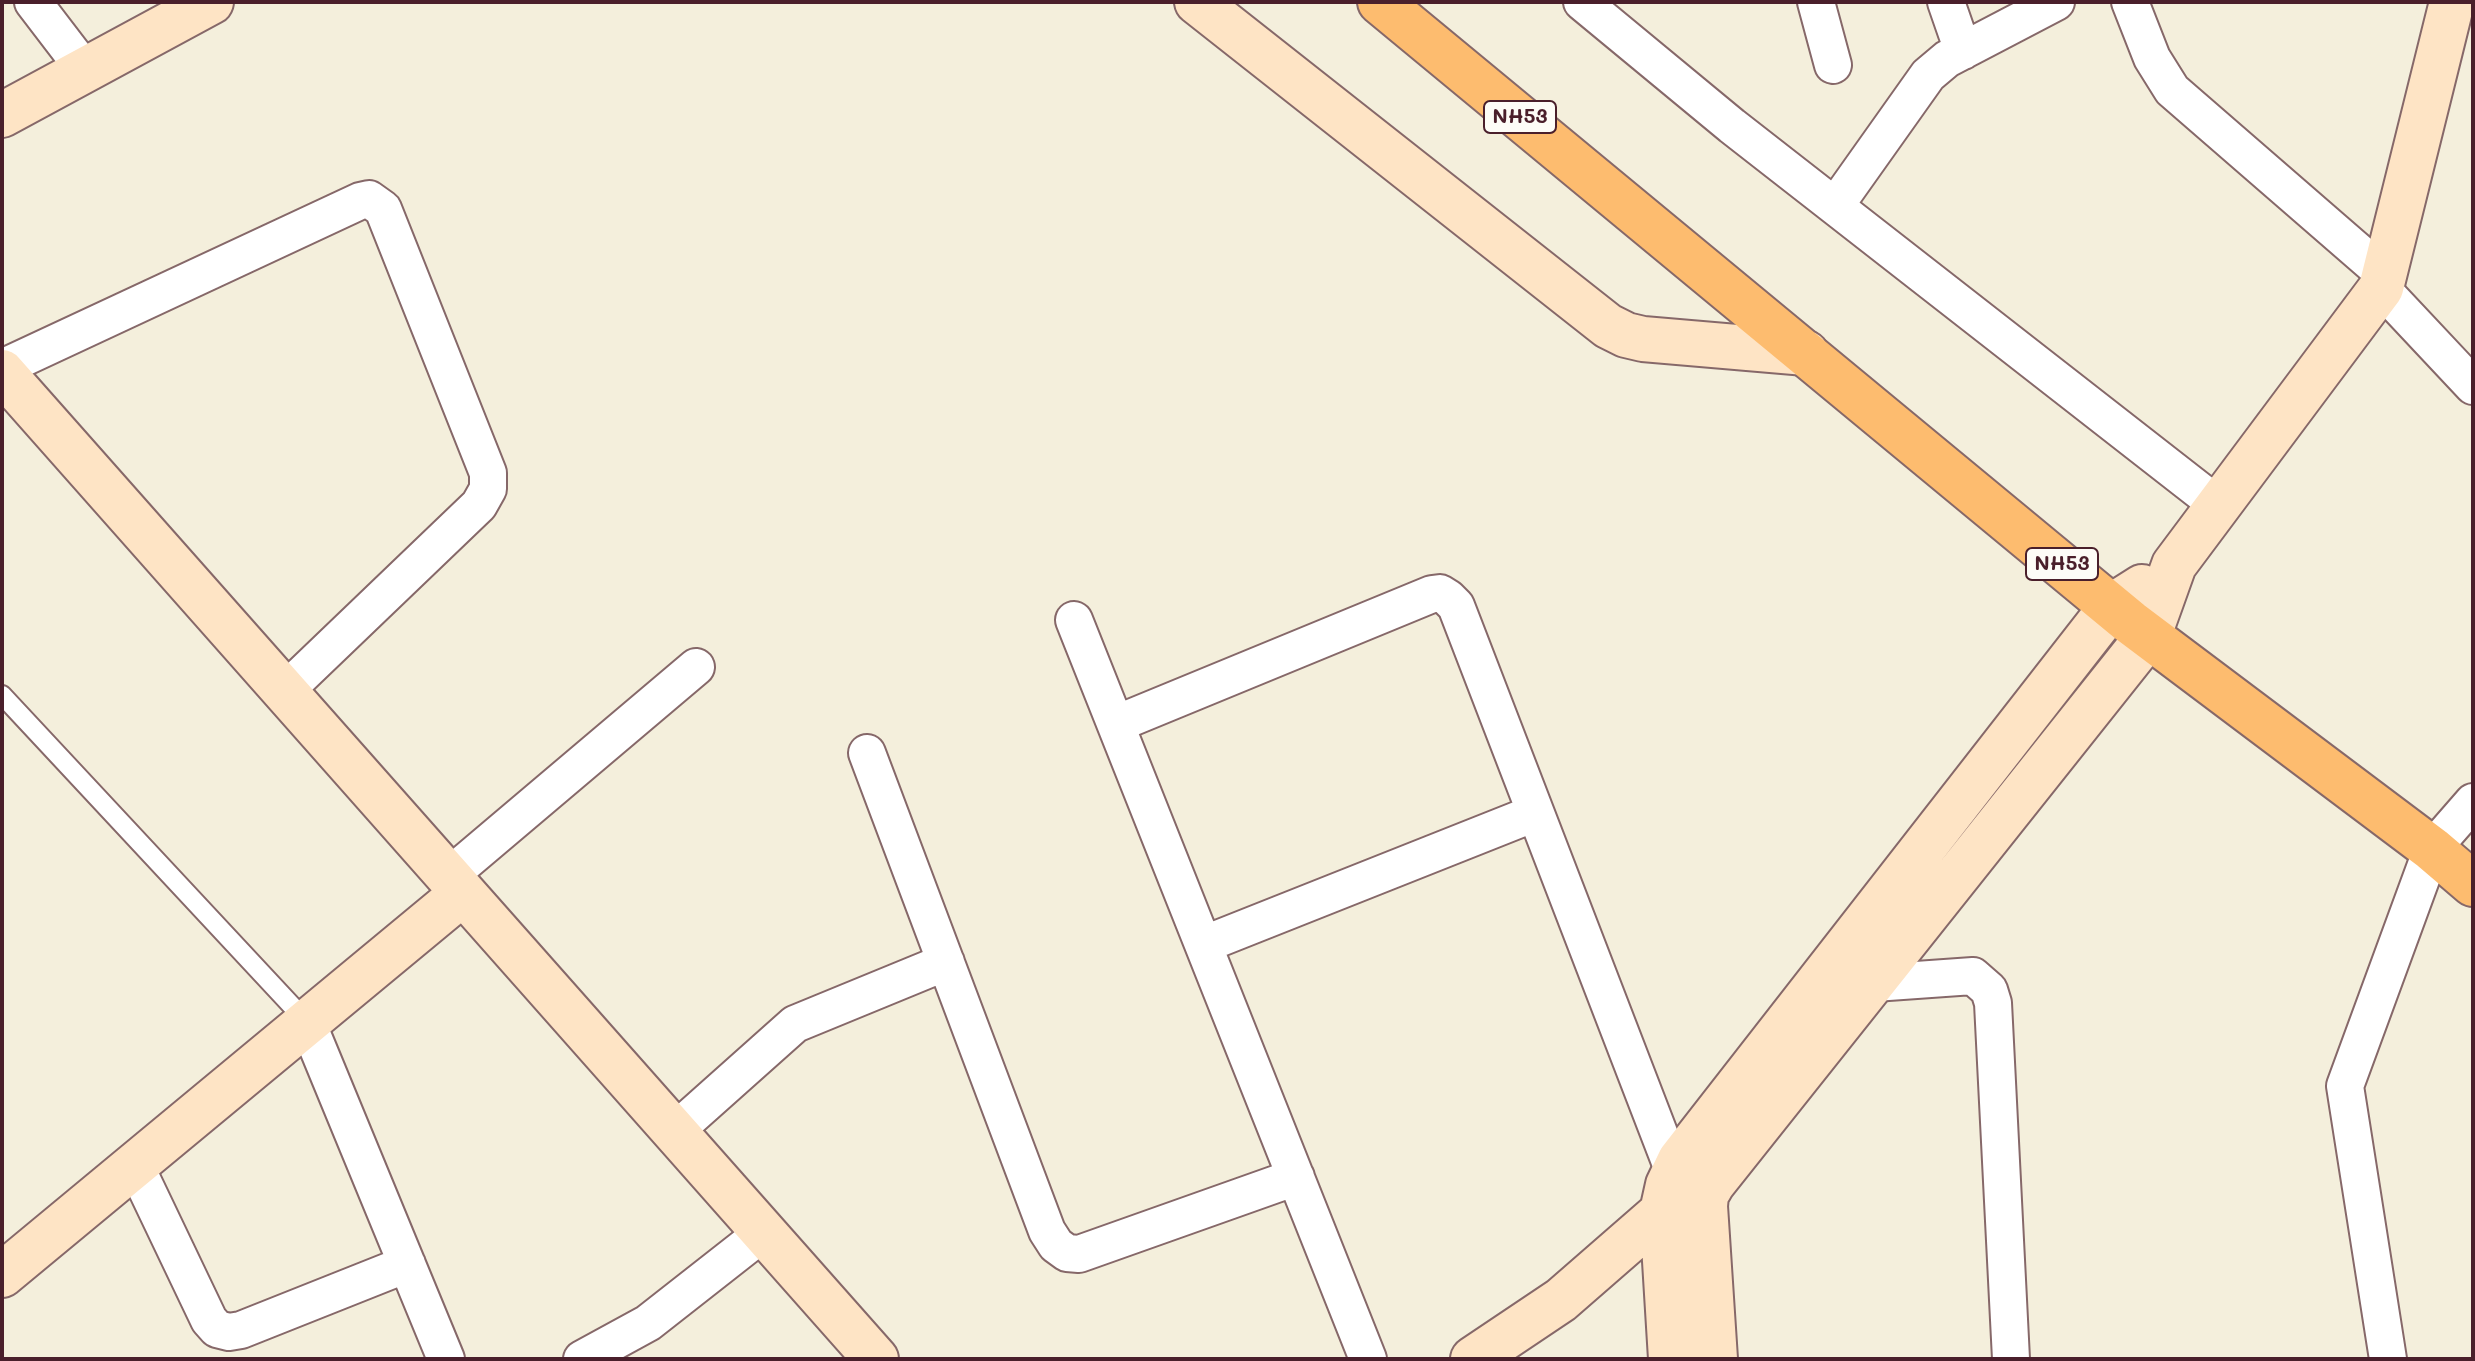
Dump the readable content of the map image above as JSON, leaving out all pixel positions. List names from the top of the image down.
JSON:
{
  "streets": {
    "highway": ["NH53"]
  }
}
